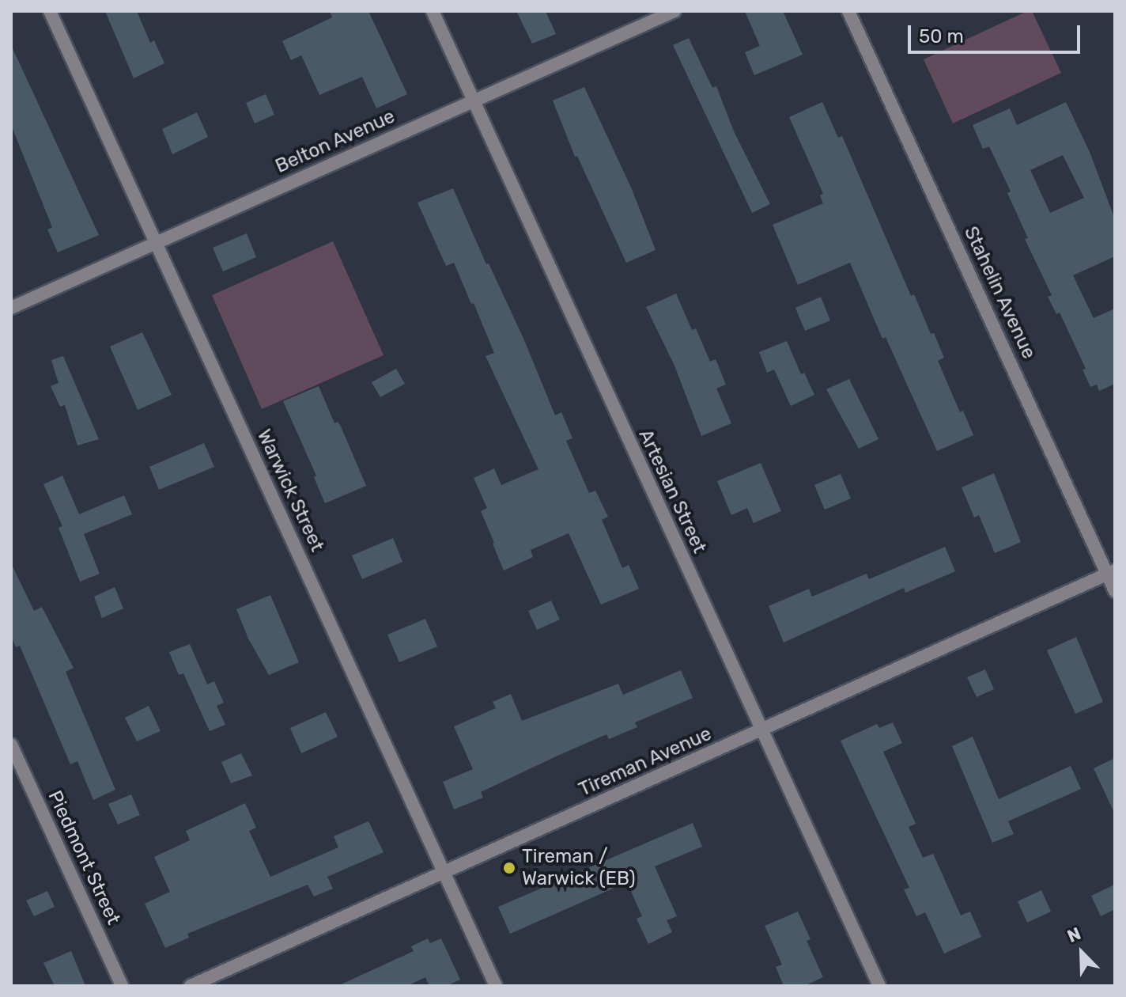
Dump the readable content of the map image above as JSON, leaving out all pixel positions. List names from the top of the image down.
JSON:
{
  "streets": {
    "street": [
      "Belton Avenue",
      "Stahelin Avenue",
      "Warwick Street",
      "Artesian Street",
      "Tireman Avenue",
      "Piedmont Street"
    ]
  },
  "crossings": [
    ["Belton Avenue", "Warwick Street"],
    ["Belton Avenue", "Artesian Street"],
    ["Stahelin Avenue", "Tireman Avenue"],
    ["Warwick Street", "Tireman Avenue"],
    ["Artesian Street", "Tireman Avenue"]
  ],
  "places": ["Tireman / Warwick (EB)"],
  "scale_bar": "50 m",
  "north": "top left"
}
